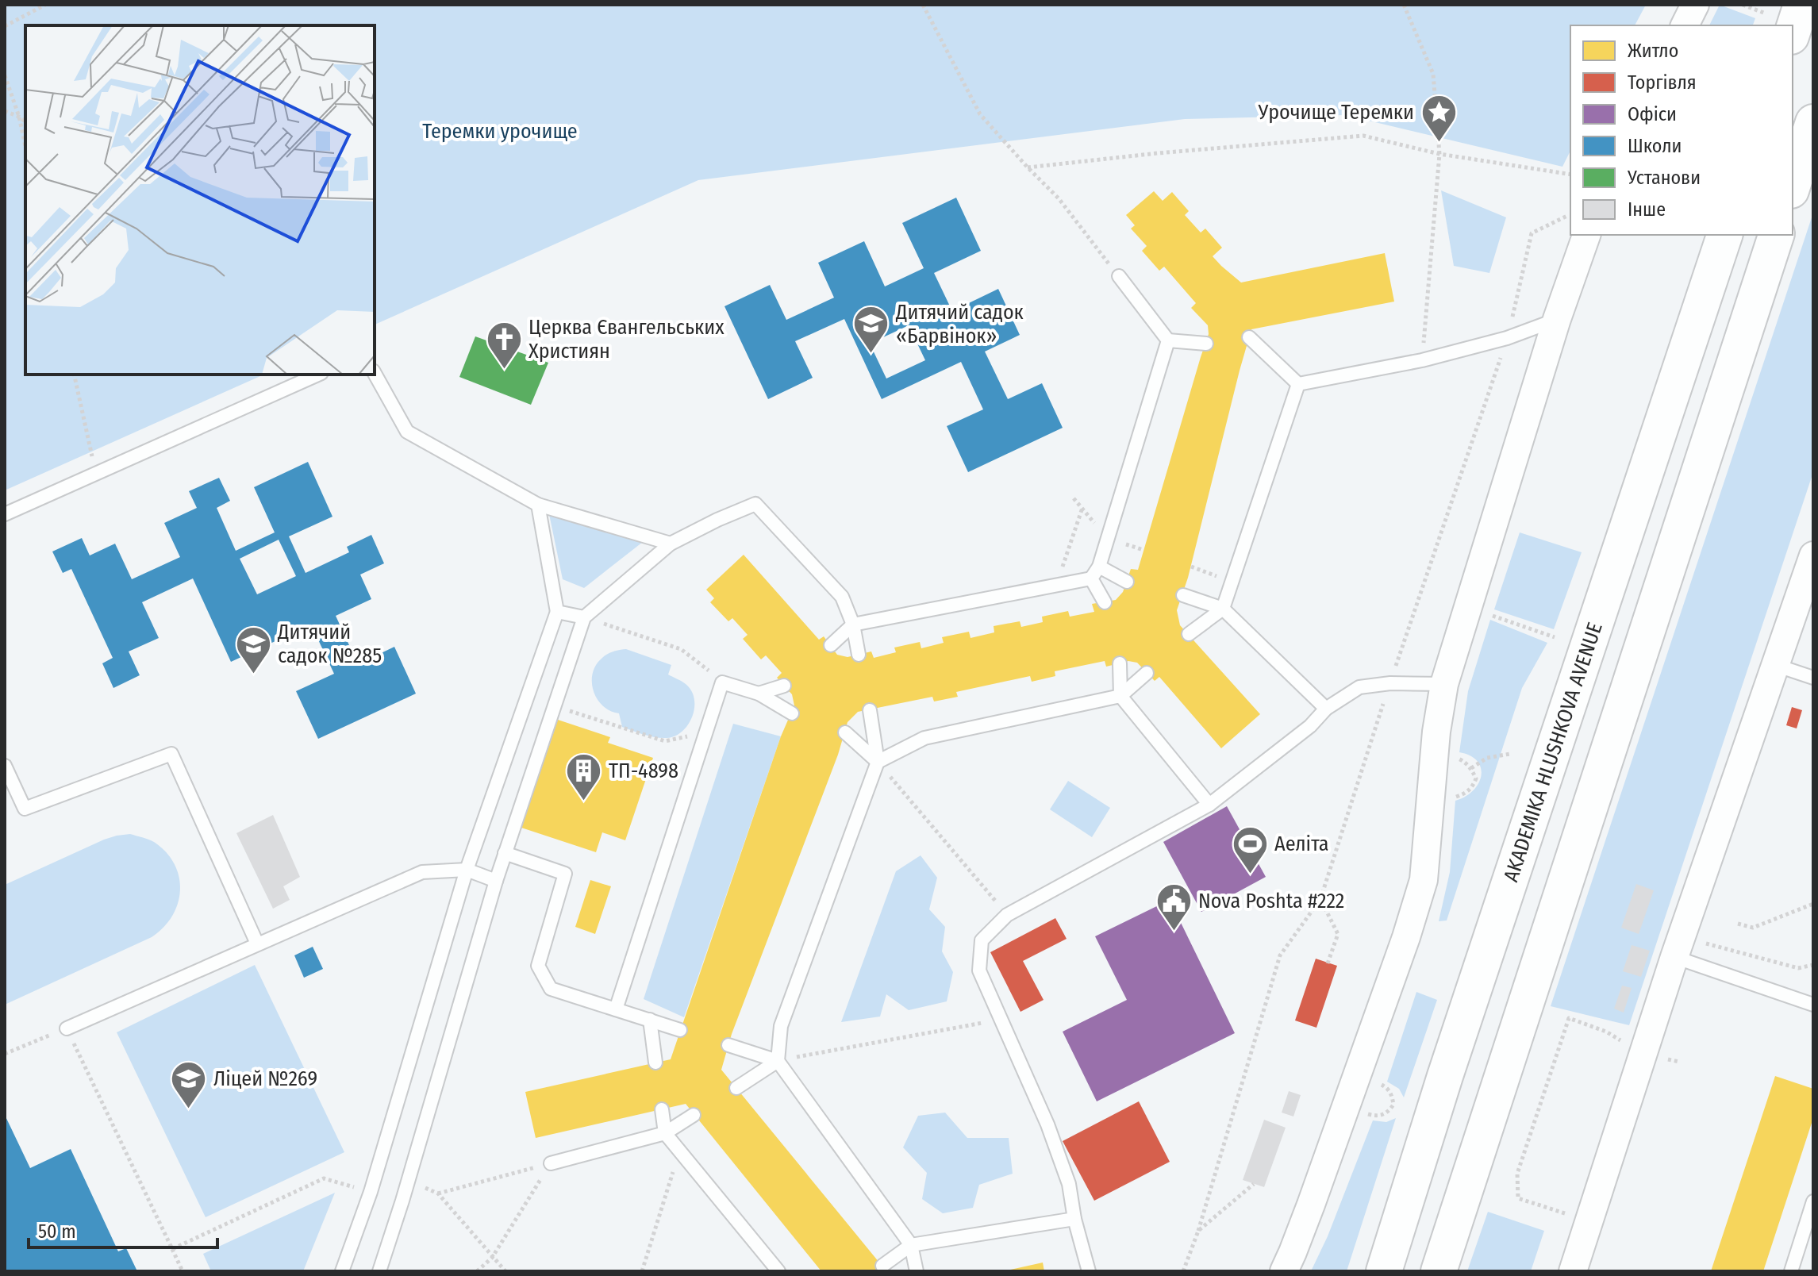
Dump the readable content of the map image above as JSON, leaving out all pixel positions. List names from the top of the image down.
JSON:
{
  "streets": {
    "highway": ["AKADEMIKA HLUSHKOVA AVENUE"]
  },
  "parks": ["Теремки урочище"],
  "places": {
    "place": ["Урочище Теремки"],
    "school or university": ["Дитячий садок «Барвінок»", "Дитячий садок №285", "Ліцей №269"],
    "church": ["Церква Євангельських Християн"],
    "building": ["ТП-4898"],
    "sports": ["Аеліта"],
    "public building": ["Nova Poshta #222"]
  },
  "legend": [
    "Житло",
    "Торгівля",
    "Офіси",
    "Школи",
    "Установи",
    "Інше"
  ],
  "scale_bar": "50 m"
}
